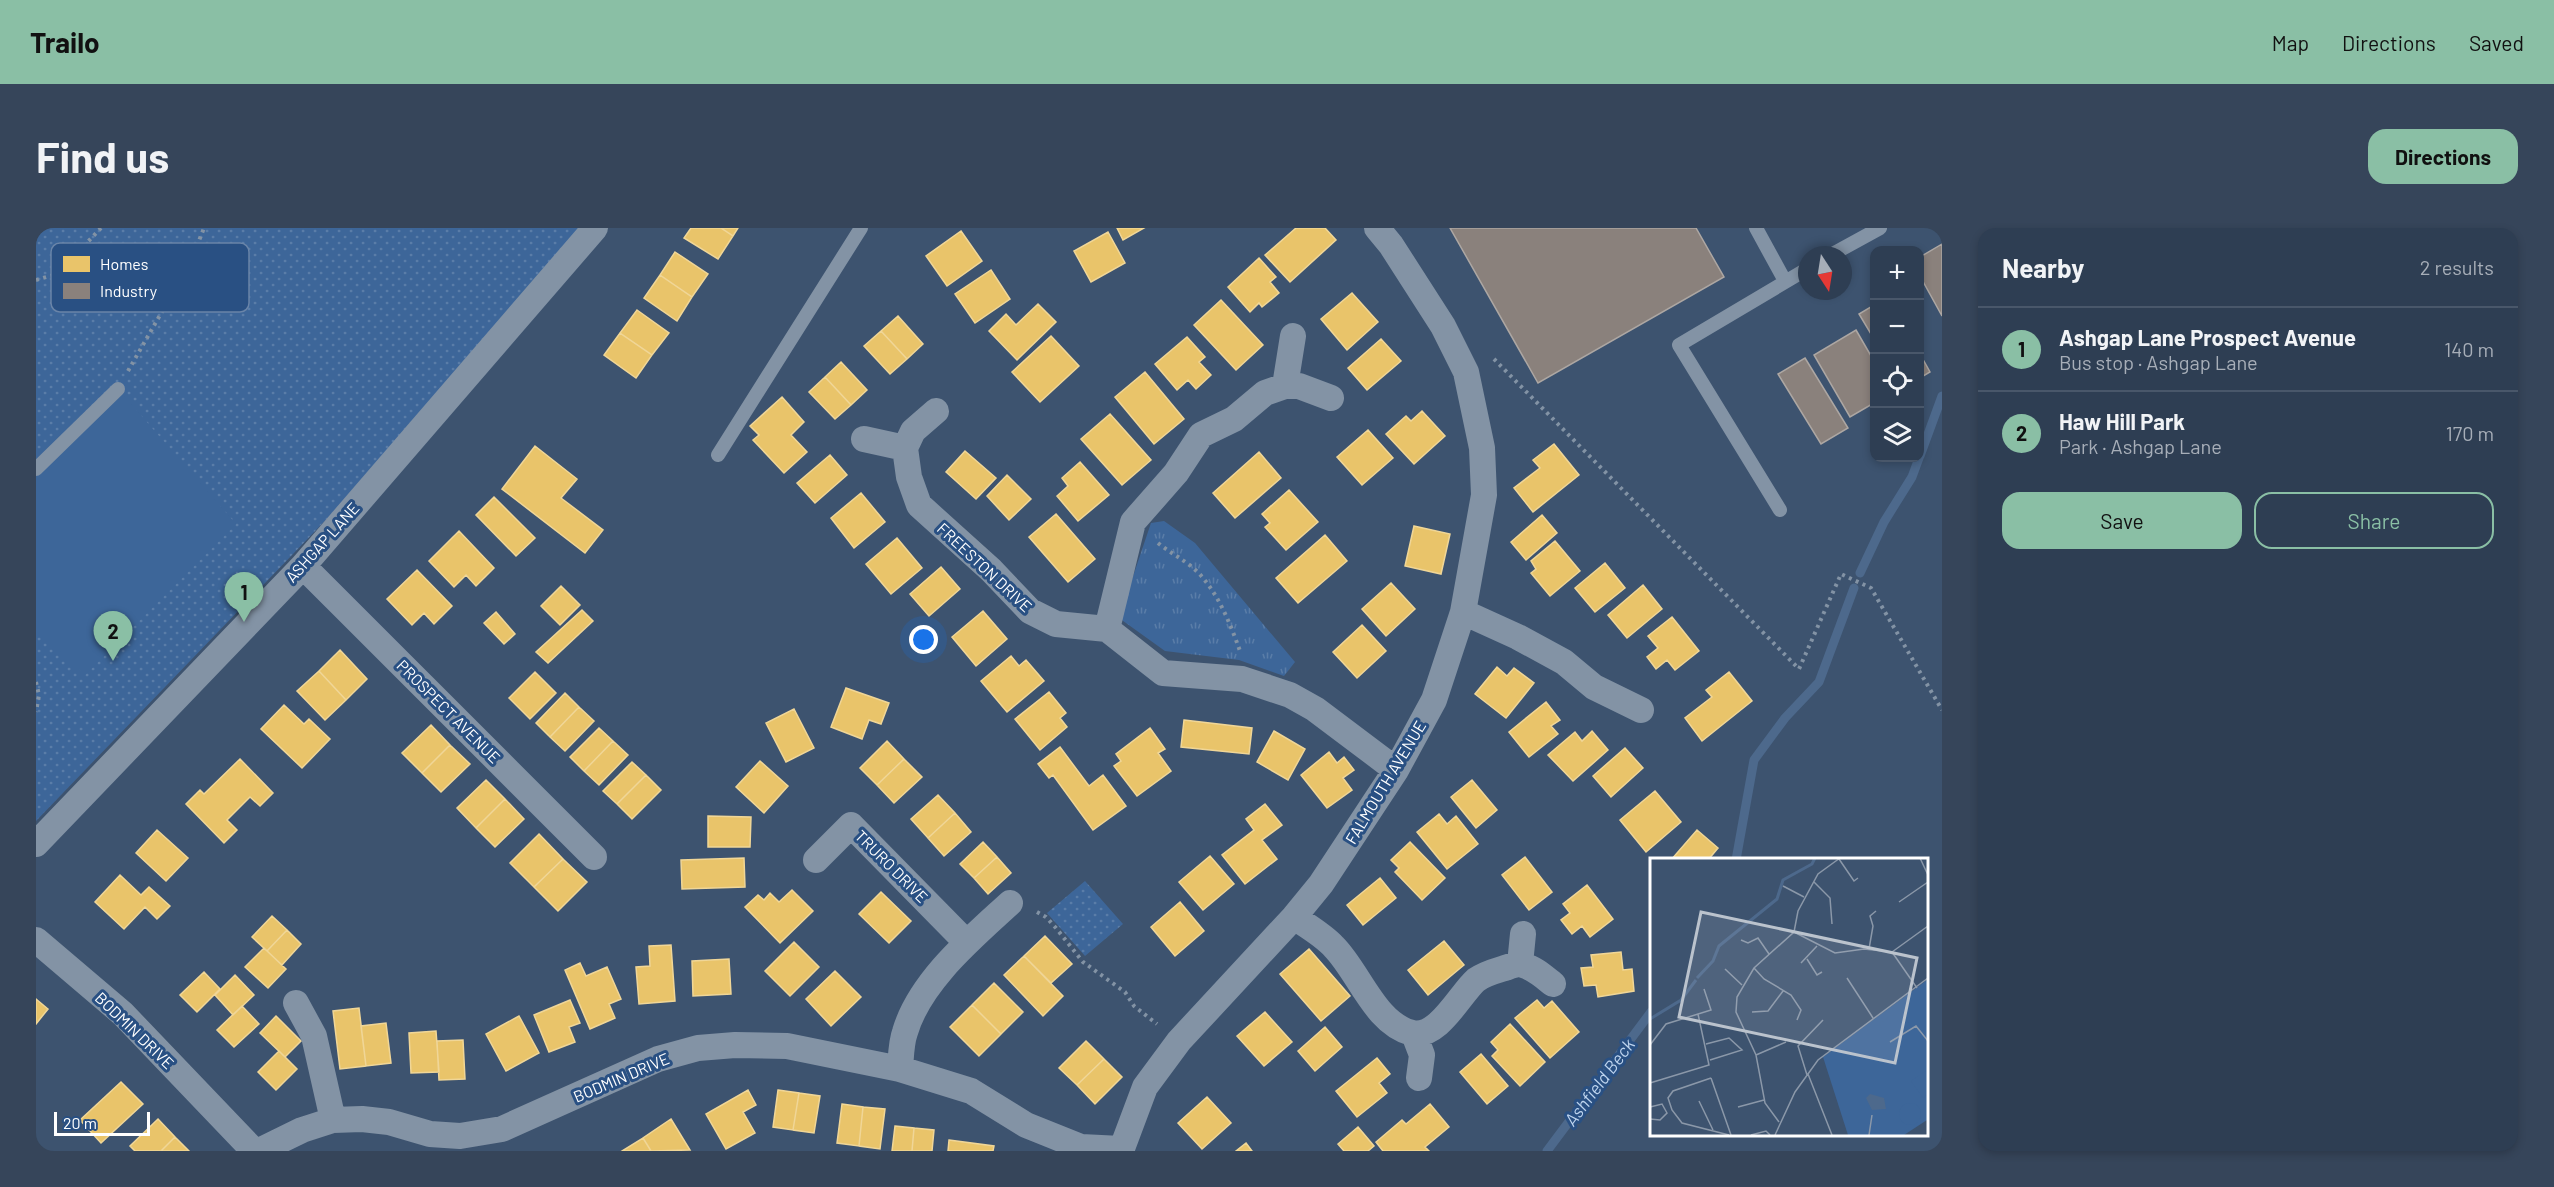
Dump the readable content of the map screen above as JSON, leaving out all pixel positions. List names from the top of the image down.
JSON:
{
  "streets": {
    "street": [
      "ASHGAP LANE",
      "FREESTON DRIVE",
      "PROSPECT AVENUE",
      "FALMOUTH AVENUE",
      "TRURO DRIVE",
      "BODMIN DRIVE"
    ]
  },
  "crossings": [
    ["ASHGAP LANE", "PROSPECT AVENUE"],
    ["FALMOUTH AVENUE", "BODMIN DRIVE"]
  ],
  "water": ["Ashfield Beck"],
  "legend": ["Homes", "Industry"],
  "scale_bar": "20 m",
  "north": "bottom",
  "page": {
    "header": "Trailo",
    "nav": ["Map", "Directions", "Saved"],
    "buttons": [
      "Directions",
      ["Save", "Share"]
    ],
    "title": "Find us",
    "heading": ["Nearby", "2 results"],
    "map_buttons": ["+", "−"],
    "list": [
      {
        "mark": "1",
        "name": "Ashgap Lane Prospect Avenue",
        "note": "Bus stop · Ashgap Lane",
        "value": "140 m"
      },
      {
        "mark": "2",
        "name": "Haw Hill Park",
        "note": "Park · Ashgap Lane",
        "value": "170 m"
      }
    ],
    "pins": ["1", "2"],
    "scale": "20 m"
  }
}
